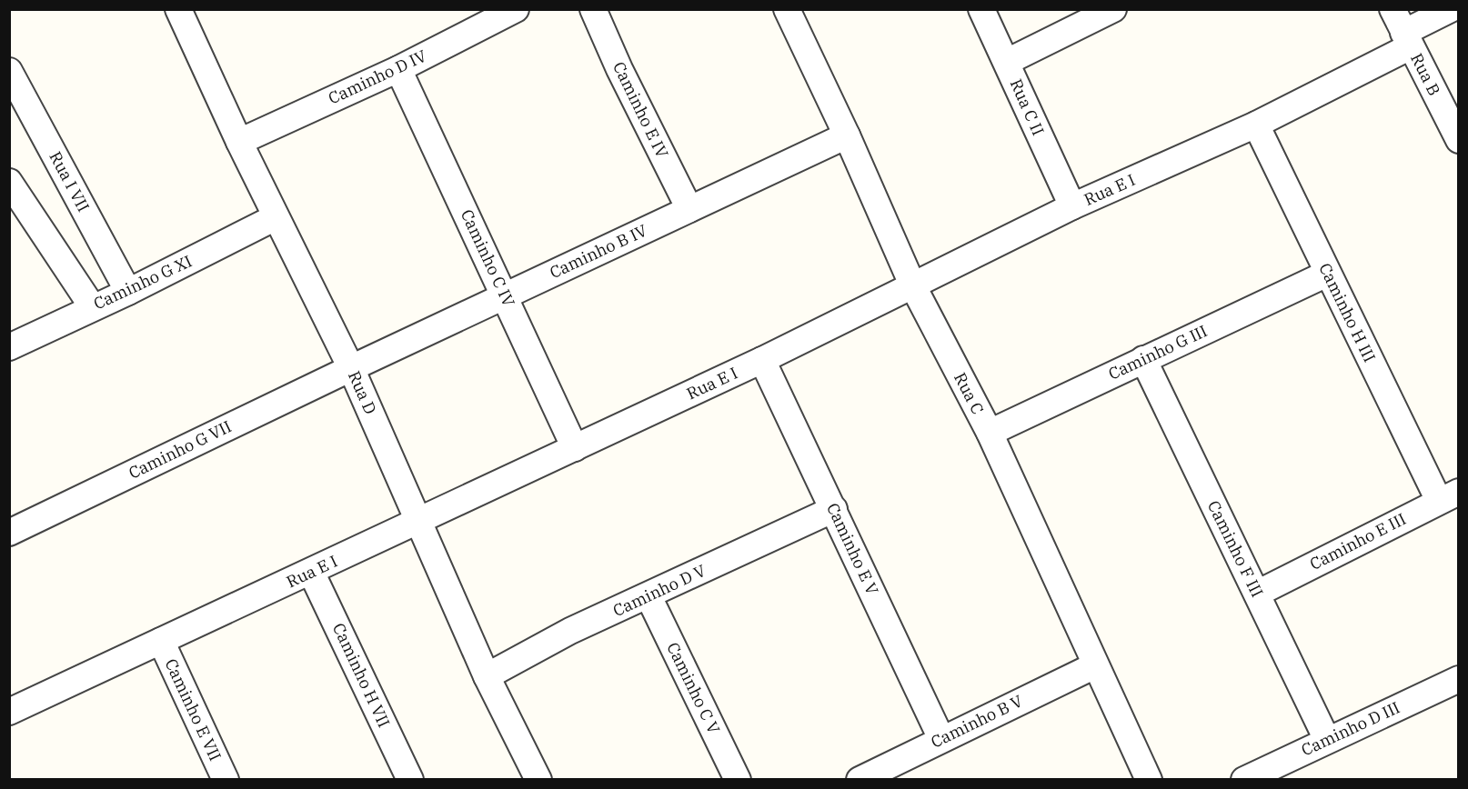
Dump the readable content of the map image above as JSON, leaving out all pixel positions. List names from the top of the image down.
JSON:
{
  "streets": {
    "street": [
      "Rua B",
      "Caminho D IV",
      "Rua C II",
      "Caminho E IV",
      "Rua I VII",
      "Rua E I",
      "Caminho B IV",
      "Caminho C IV",
      "Caminho G XI",
      "Caminho H III",
      "Caminho G III",
      "Rua D",
      "Rua C",
      "Caminho G VII",
      "Caminho E III",
      "Caminho E V",
      "Caminho F III",
      "Caminho D V",
      "Caminho H VII",
      "Caminho C V",
      "Caminho E VII",
      "Caminho B V",
      "Caminho D III"
    ]
  },
  "crossings": [
    ["Rua B", "Rua E I"],
    ["Caminho D IV", "Caminho C IV"],
    ["Caminho D IV", "Rua D"],
    ["Rua C II", "Rua E I"],
    ["Caminho E IV", "Caminho B IV"],
    ["Rua I VII", "Caminho G XI"],
    ["Rua E I", "Caminho C IV"],
    ["Rua E I", "Caminho H III"],
    ["Rua E I", "Rua D"],
    ["Rua E I", "Rua C"],
    ["Rua E I", "Caminho E V"],
    ["Rua E I", "Caminho H VII"],
    ["Rua E I", "Caminho E VII"],
    ["Caminho B IV", "Caminho C IV"],
    ["Caminho B IV", "Rua D"],
    ["Caminho B IV", "Rua C"],
    ["Caminho B IV", "Caminho G VII"],
    ["Caminho G XI", "Rua D"],
    ["Caminho H III", "Caminho G III"],
    ["Caminho H III", "Caminho E III"],
    ["Caminho G III", "Rua C"],
    ["Caminho G III", "Caminho F III"],
    ["Rua D", "Caminho G VII"],
    ["Rua D", "Caminho D V"],
    ["Rua C", "Caminho B V"],
    ["Caminho E III", "Caminho F III"],
    ["Caminho E V", "Caminho D V"],
    ["Caminho E V", "Caminho B V"],
    ["Caminho F III", "Caminho D III"],
    ["Caminho D V", "Caminho C V"]
  ]
}
